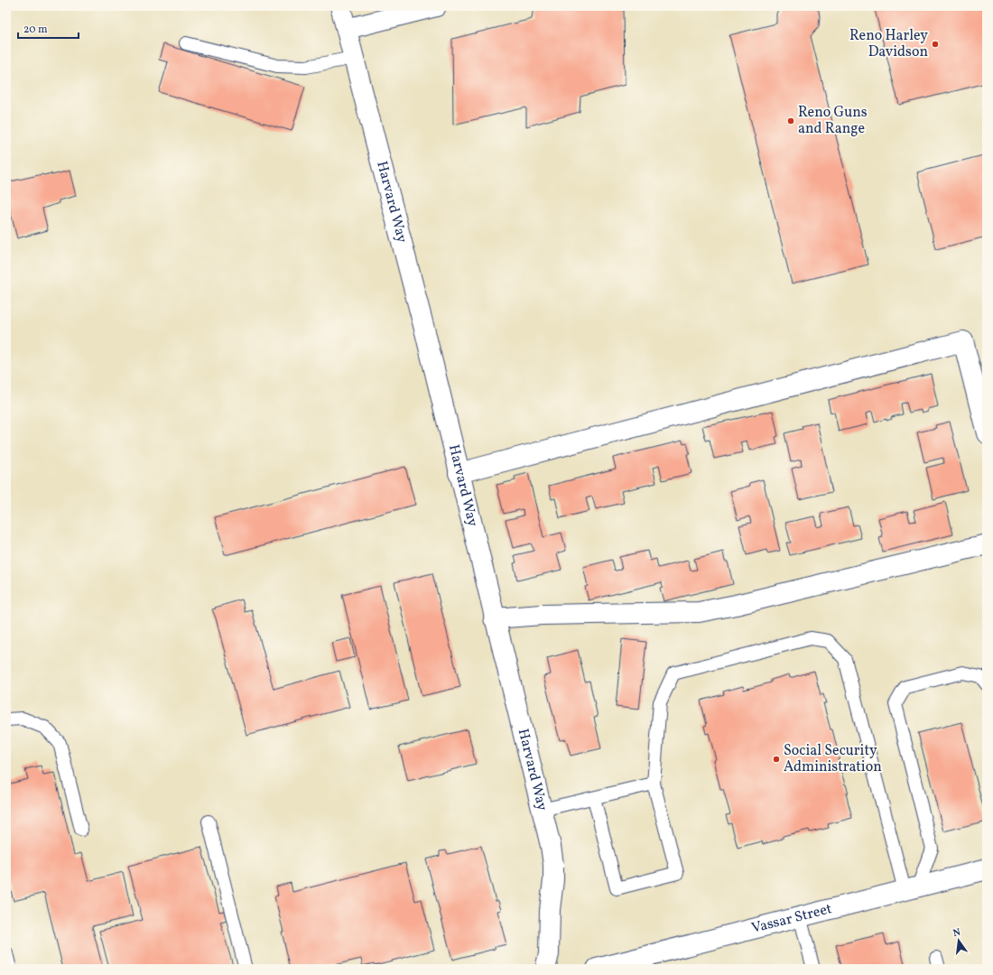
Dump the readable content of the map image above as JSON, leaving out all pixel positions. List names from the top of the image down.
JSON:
{
  "streets": {
    "street": ["Harvard Way", "Vassar Street"]
  },
  "places": ["Reno Harley Davidson", "Reno Guns and Range", "Social Security Administration"],
  "scale_bar": "20 m",
  "north": "top"
}
